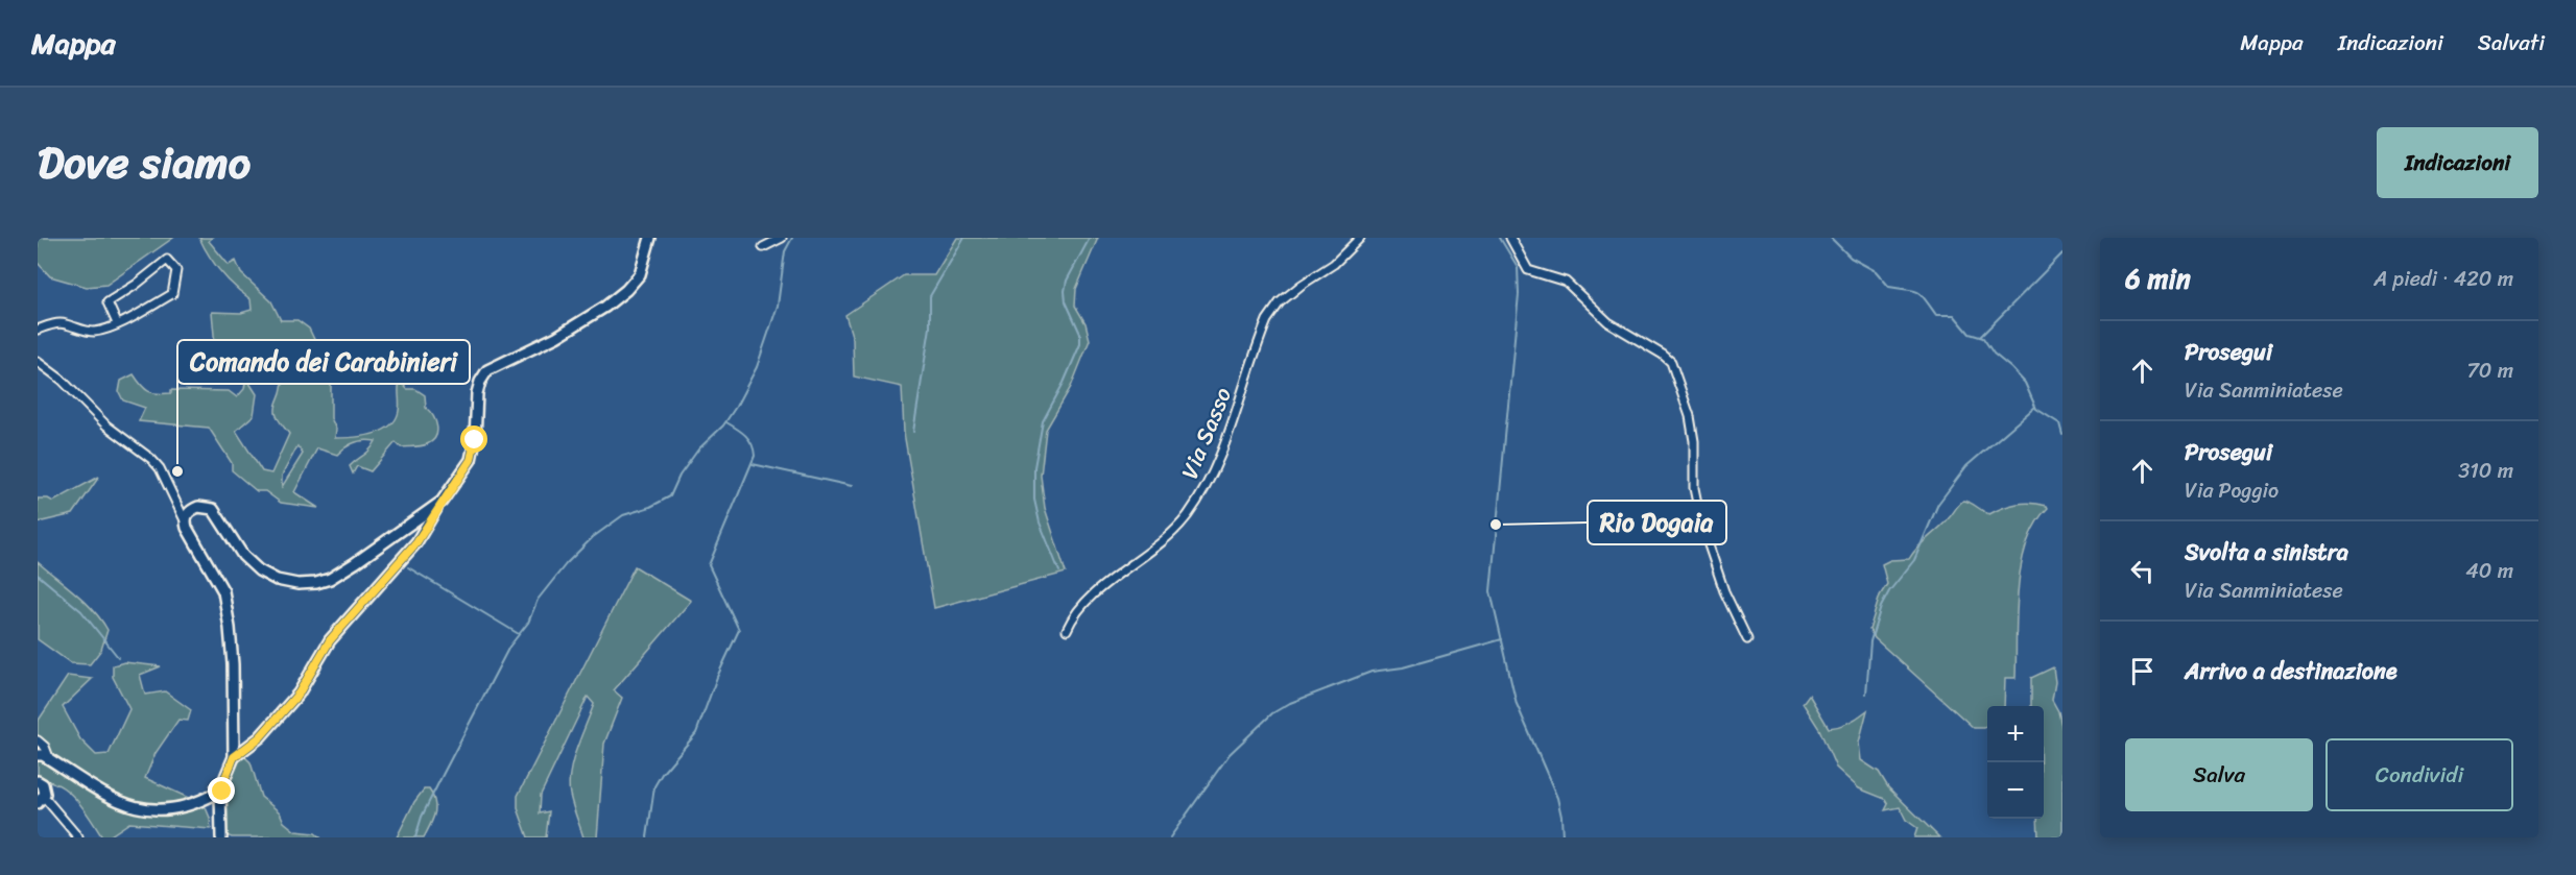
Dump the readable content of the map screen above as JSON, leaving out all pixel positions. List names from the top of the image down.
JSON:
{
  "streets": {
    "street": ["Via Sasso"]
  },
  "places": ["Comando dei Carabinieri", "Rio Dogaia"],
  "page": {
    "header": "Mappa",
    "nav": ["Mappa", "Indicazioni", "Salvati"],
    "title": "Dove siamo",
    "buttons": [
      "Indicazioni",
      ["Salva", "Condividi"]
    ],
    "heading": ["6 min", "A piedi · 420 m"],
    "list": [
      ["Prosegui", "Via Sanminiatese", "70 m"],
      ["Prosegui", "Via Poggio", "310 m"],
      ["Svolta a sinistra", "Via Sanminiatese", "40 m"],
      "Arrivo a destinazione"
    ],
    "map_buttons": ["+", "−"]
  }
}
